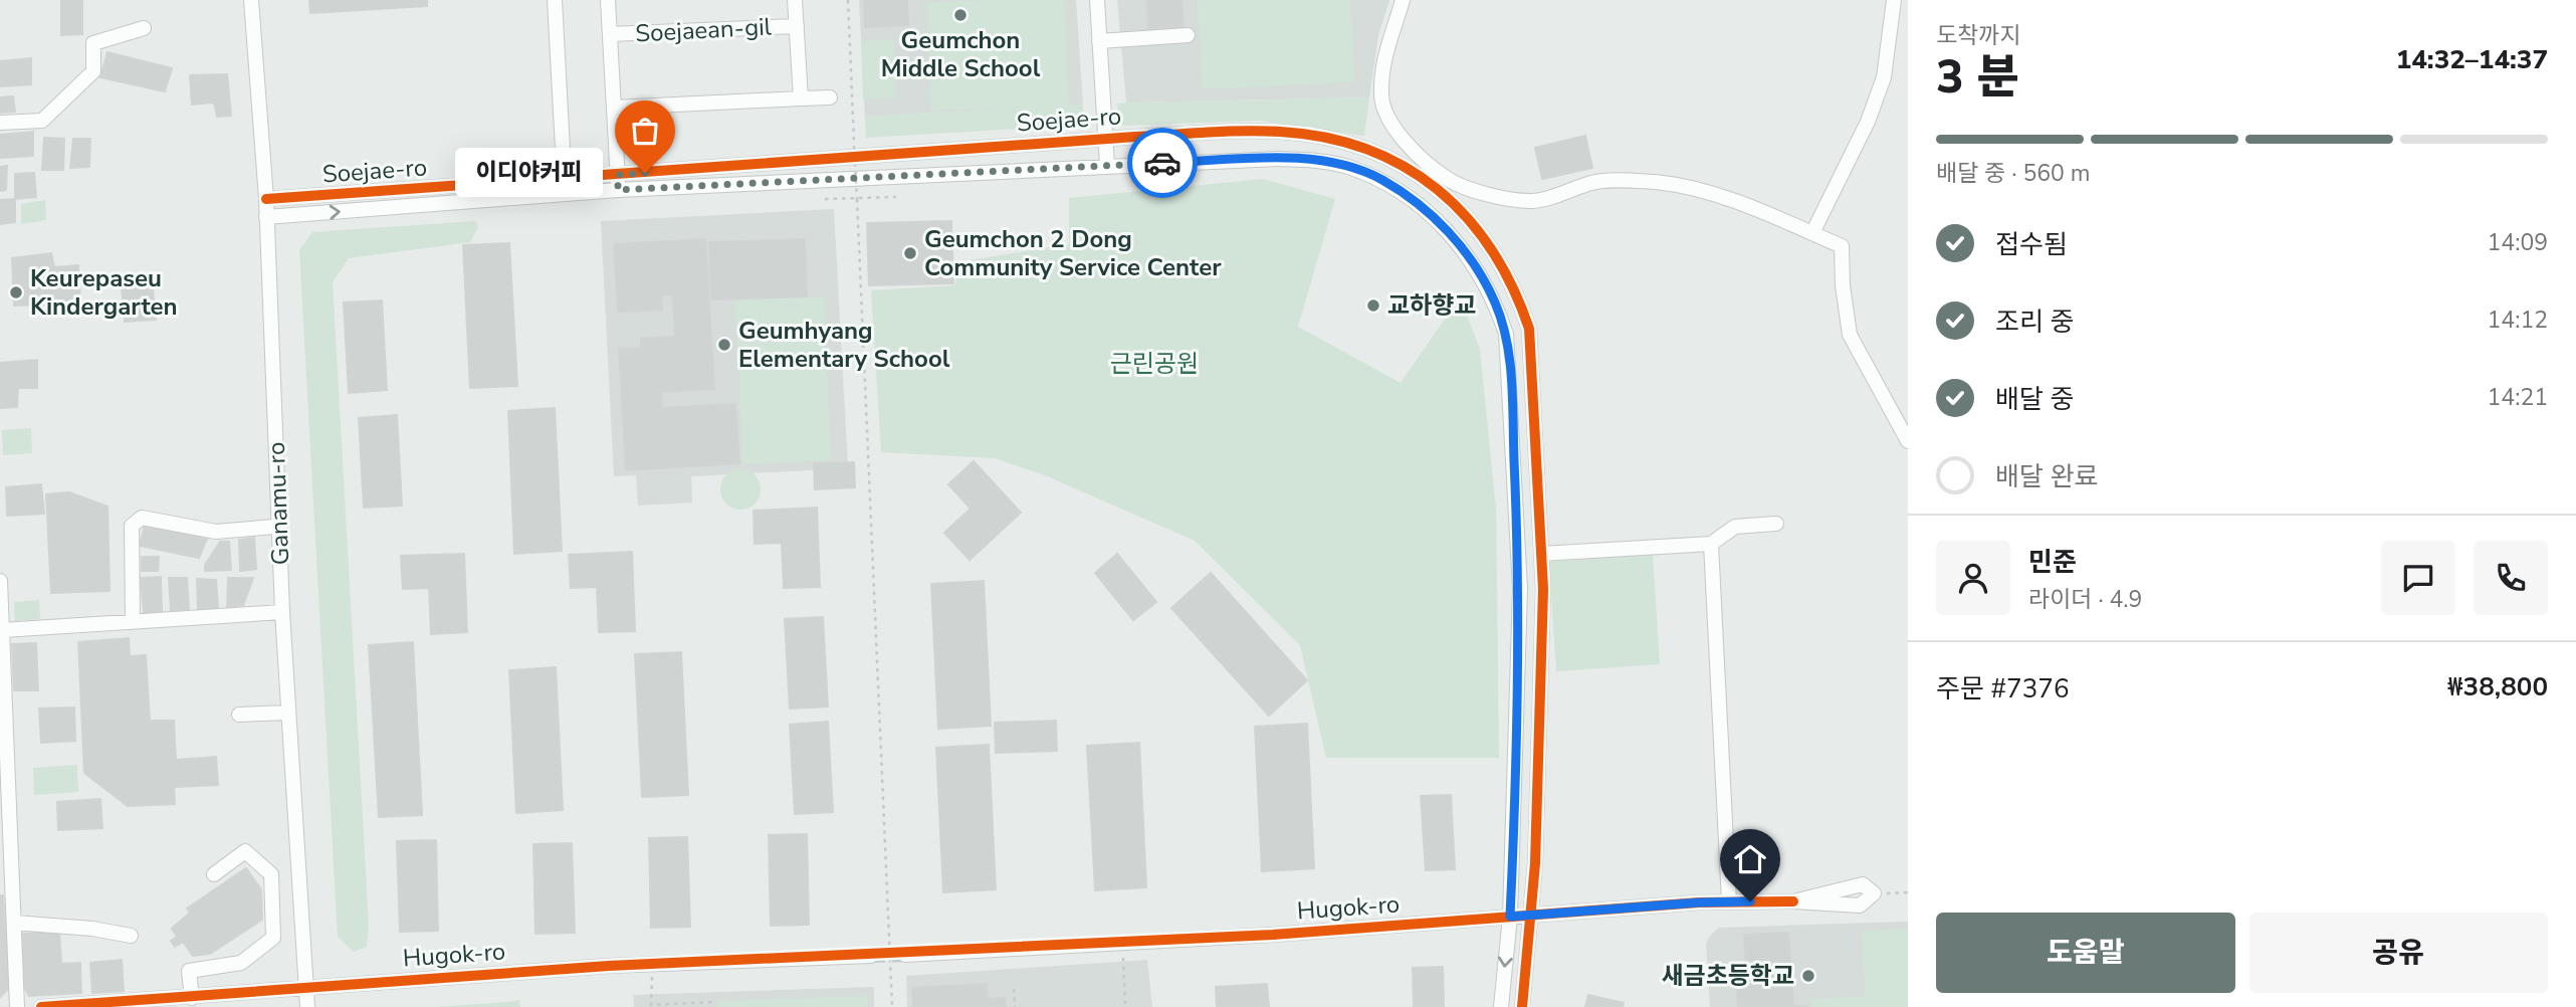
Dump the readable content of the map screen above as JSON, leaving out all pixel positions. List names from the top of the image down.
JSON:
{
  "streets": {
    "street": [
      "Soejaean-gil",
      "Soejae-ro",
      "Ganamu-ro",
      "Hugok-ro"
    ]
  },
  "crossings": [
    ["Soejaean-gil", "Soejae-ro"],
    ["Soejae-ro", "Ganamu-ro"],
    ["Soejae-ro", "Hugok-ro"],
    ["Ganamu-ro", "Hugok-ro"]
  ],
  "parks": ["근린공원"],
  "places": [
    "Geumchon Middle School",
    "이디야커피",
    "Geumchon 2 Dong Community Service Center",
    "Keurepaseu Kindergarten",
    "교하향교",
    "Geumhyang Elementary School",
    "새금초등학교"
  ],
  "page": {
    "heading": ["3 분", "도착까지", "14:32–14:37"],
    "panel": [
      "민준",
      "라이더 · 4.9",
      "주문 #7376",
      "₩38,800"
    ],
    "bar": "배달 중 · 560 m",
    "bubble": "이디야커피",
    "list": [
      ["접수됨", "14:09"],
      ["조리 중", "14:12"],
      ["배달 중", "14:21"],
      "배달 완료"
    ],
    "buttons": ["도움말", "공유"]
  }
}
